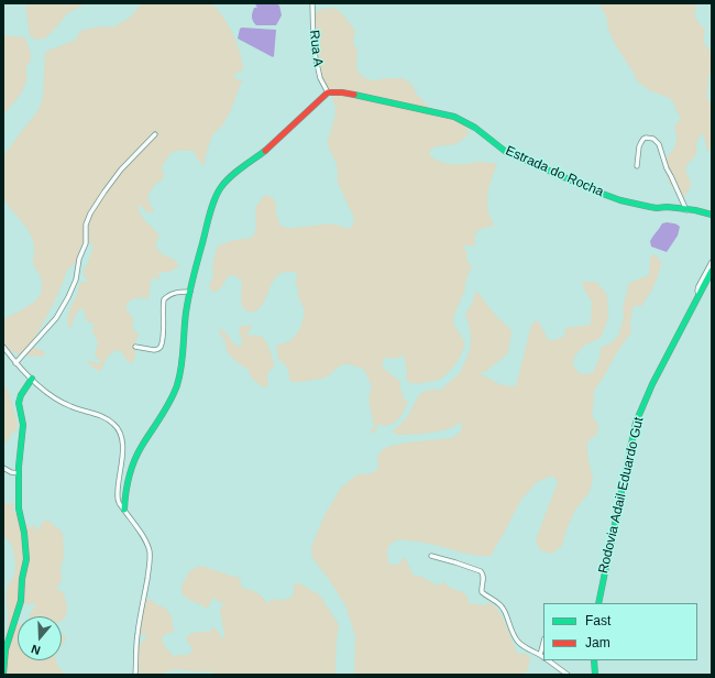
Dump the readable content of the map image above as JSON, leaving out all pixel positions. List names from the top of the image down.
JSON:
{
  "streets": {
    "street": ["Rua A", "Estrada do Rocha", "Rodovia Adail Eduardo Gut"]
  },
  "crossings": [
    ["Rua A", "Estrada do Rocha"]
  ],
  "legend": ["Fast", "Jam"],
  "north": "bottom"
}
